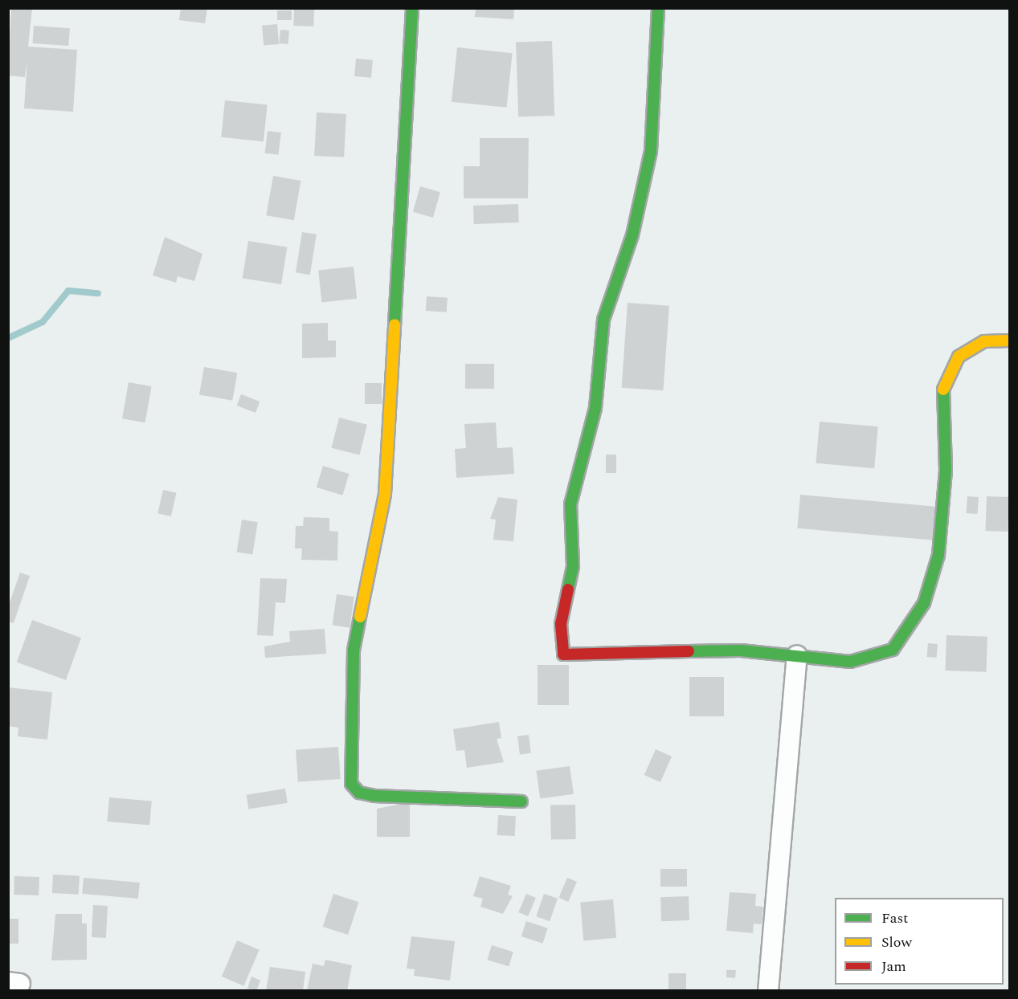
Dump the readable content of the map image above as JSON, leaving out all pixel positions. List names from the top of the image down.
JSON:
{
  "legend": ["Fast", "Slow", "Jam"]
}
